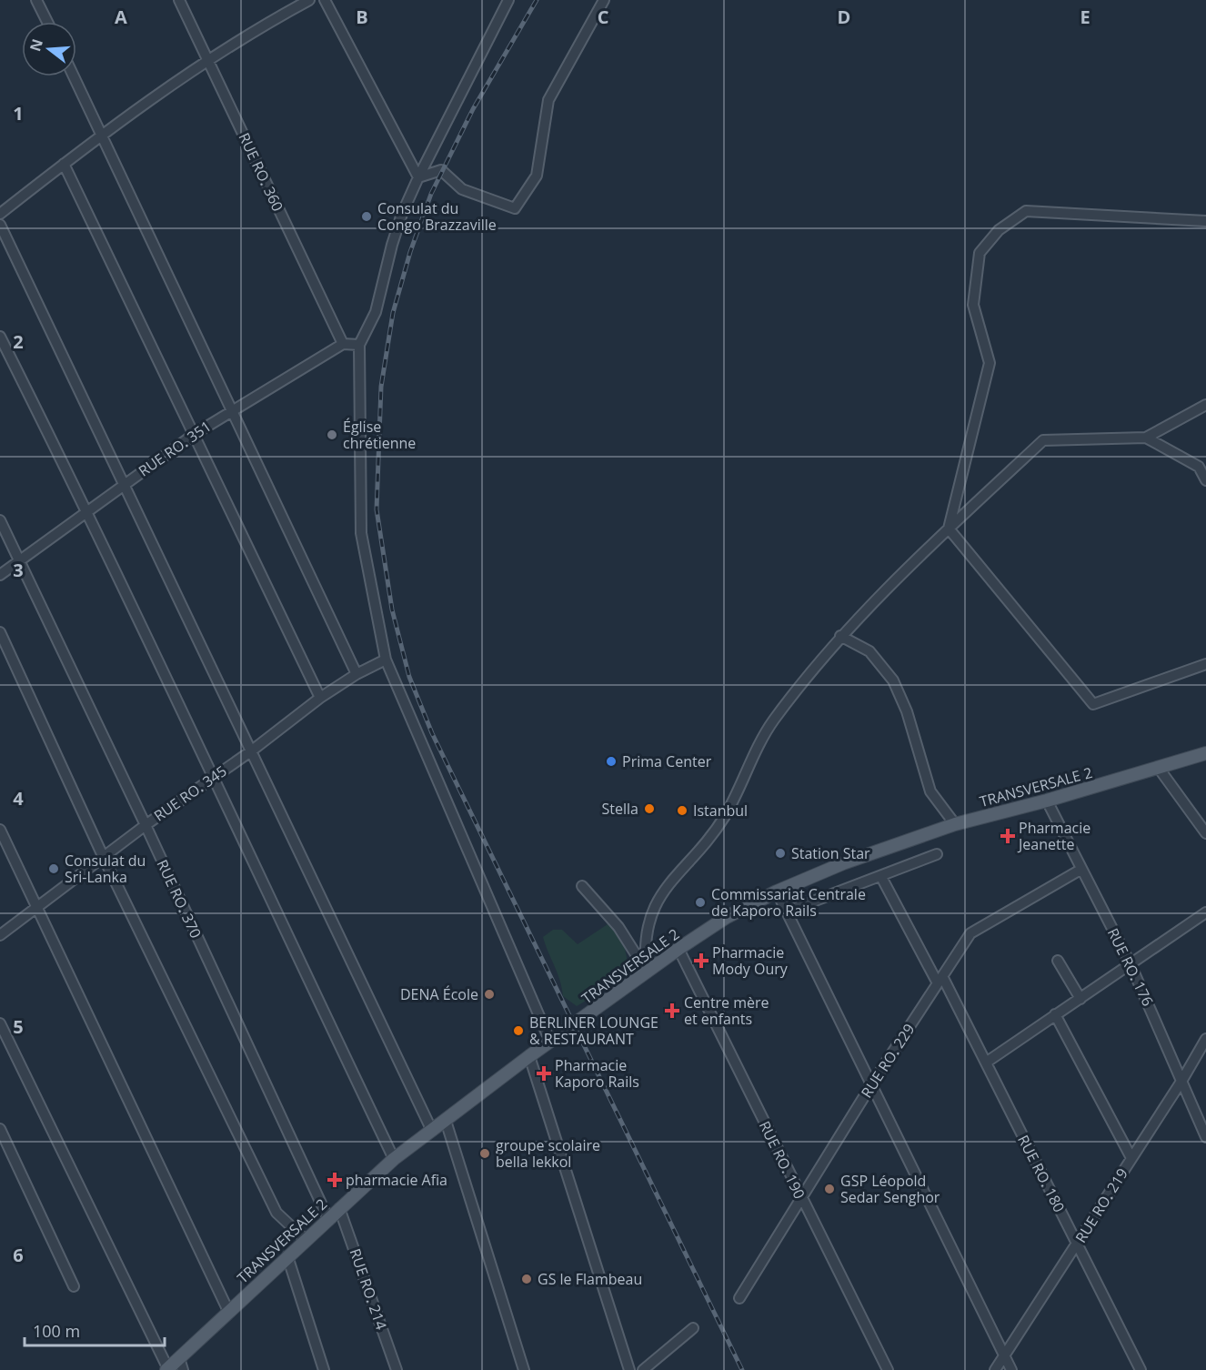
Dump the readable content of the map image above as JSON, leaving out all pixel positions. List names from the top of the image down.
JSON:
{
  "streets": {
    "main road": ["TRANSVERSALE 2"],
    "street": [
      "RUE RO. 360",
      "RUE RO. 351",
      "RUE RO. 345",
      "RUE RO. 370",
      "RUE RO. 176",
      "RUE RO. 229",
      "RUE RO. 190",
      "RUE RO. 180",
      "RUE RO. 219",
      "RUE RO. 214"
    ]
  },
  "crossings": [
    ["RUE RO. 360", "RUE RO. 351"],
    ["RUE RO. 351", "RUE RO. 370"],
    ["TRANSVERSALE 2", "RUE RO. 370"],
    ["TRANSVERSALE 2", "RUE RO. 176"],
    ["TRANSVERSALE 2", "RUE RO. 190"],
    ["TRANSVERSALE 2", "RUE RO. 214"],
    ["RUE RO. 345", "RUE RO. 370"],
    ["RUE RO. 176", "RUE RO. 229"],
    ["RUE RO. 176", "RUE RO. 219"],
    ["RUE RO. 229", "RUE RO. 190"],
    ["RUE RO. 229", "RUE RO. 180"],
    ["RUE RO. 180", "RUE RO. 219"]
  ],
  "places": {
    "other": [
      "Consulat du Congo Brazzaville",
      "Église chrétienne",
      "Prima Center",
      "Stella",
      "Istanbul",
      "Station Star",
      "Consulat du Sri-Lanka",
      "Commissariat Centrale de Kaporo Rails",
      "DENA École",
      "BERLINER LOUNGE & RESTAURANT",
      "groupe scolaire bella lekkol",
      "GSP Léopold Sedar Senghor",
      "GS le Flambeau"
    ],
    "health": [
      "Pharmacie Jeanette",
      "Pharmacie Mody Oury",
      "Centre mère et enfants",
      "Pharmacie Kaporo Rails",
      "pharmacie Afia"
    ]
  },
  "scale_bar": "100 m",
  "north": "left",
  "grid": {
    "columns": [
      "A",
      "B",
      "C",
      "D",
      "E"
    ],
    "rows": [
      "1",
      "2",
      "3",
      "4",
      "5",
      "6"
    ]
  }
}
